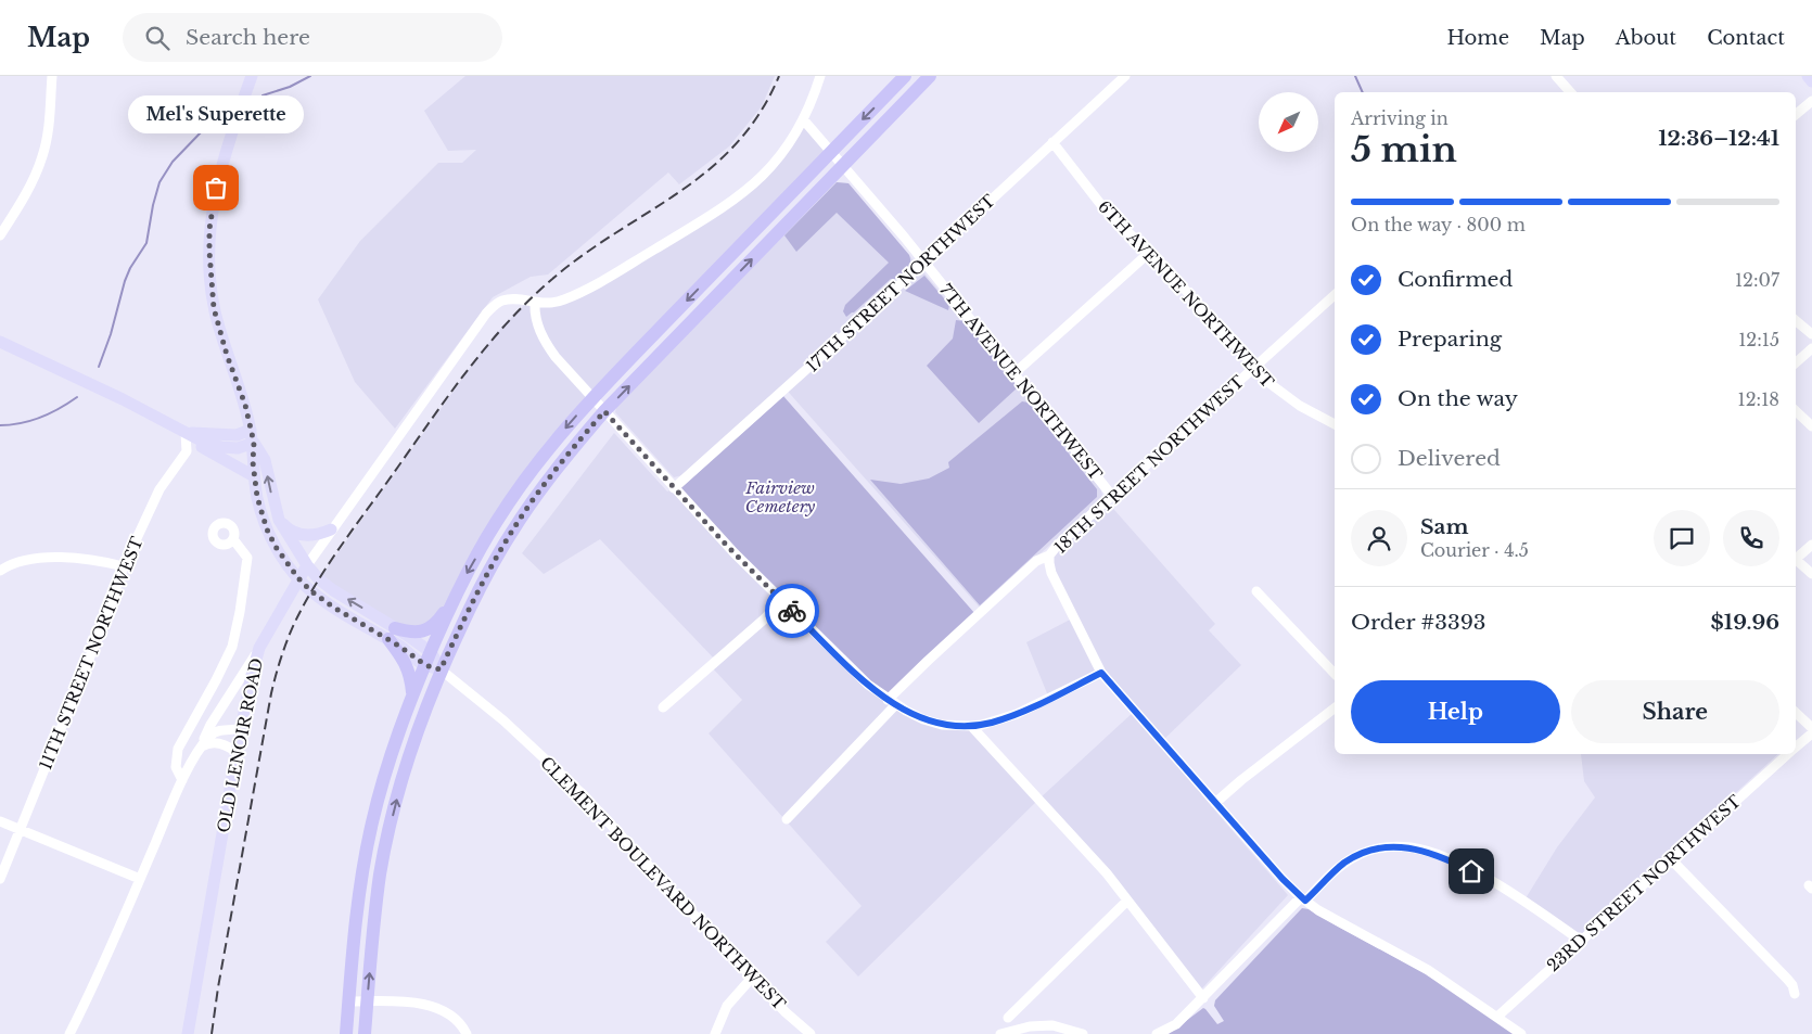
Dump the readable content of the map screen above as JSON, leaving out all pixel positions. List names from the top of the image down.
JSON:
{
  "streets": {
    "main road": ["OLD LENOIR ROAD", "CLEMENT BOULEVARD NORTHWEST"],
    "street": [
      "17TH STREET NORTHWEST",
      "6TH AVENUE NORTHWEST",
      "7TH AVENUE NORTHWEST",
      "18TH STREET NORTHWEST",
      "11TH STREET NORTHWEST",
      "23RD STREET NORTHWEST"
    ]
  },
  "crossings": [
    ["17TH STREET NORTHWEST", "6TH AVENUE NORTHWEST"],
    ["17TH STREET NORTHWEST", "7TH AVENUE NORTHWEST"],
    ["6TH AVENUE NORTHWEST", "18TH STREET NORTHWEST"],
    ["7TH AVENUE NORTHWEST", "18TH STREET NORTHWEST"],
    ["OLD LENOIR ROAD", "CLEMENT BOULEVARD NORTHWEST"]
  ],
  "parks": ["Fairview Cemetery"],
  "places": ["Mel's Superette"],
  "north": "bottom left",
  "page": {
    "header": "Map",
    "search": "Search here",
    "nav": [
      "Home",
      "Map",
      "About",
      "Contact"
    ],
    "heading": ["5 min", "Arriving in", "12:36–12:41"],
    "panel": [
      "Sam",
      "Courier · 4.5",
      "Order #3393",
      "$19.96"
    ],
    "bubble": "Mel's Superette",
    "bar": "On the way · 800 m",
    "list": [
      ["Confirmed", "12:07"],
      ["Preparing", "12:15"],
      ["On the way", "12:18"],
      "Delivered"
    ],
    "buttons": ["Help", "Share"]
  }
}
